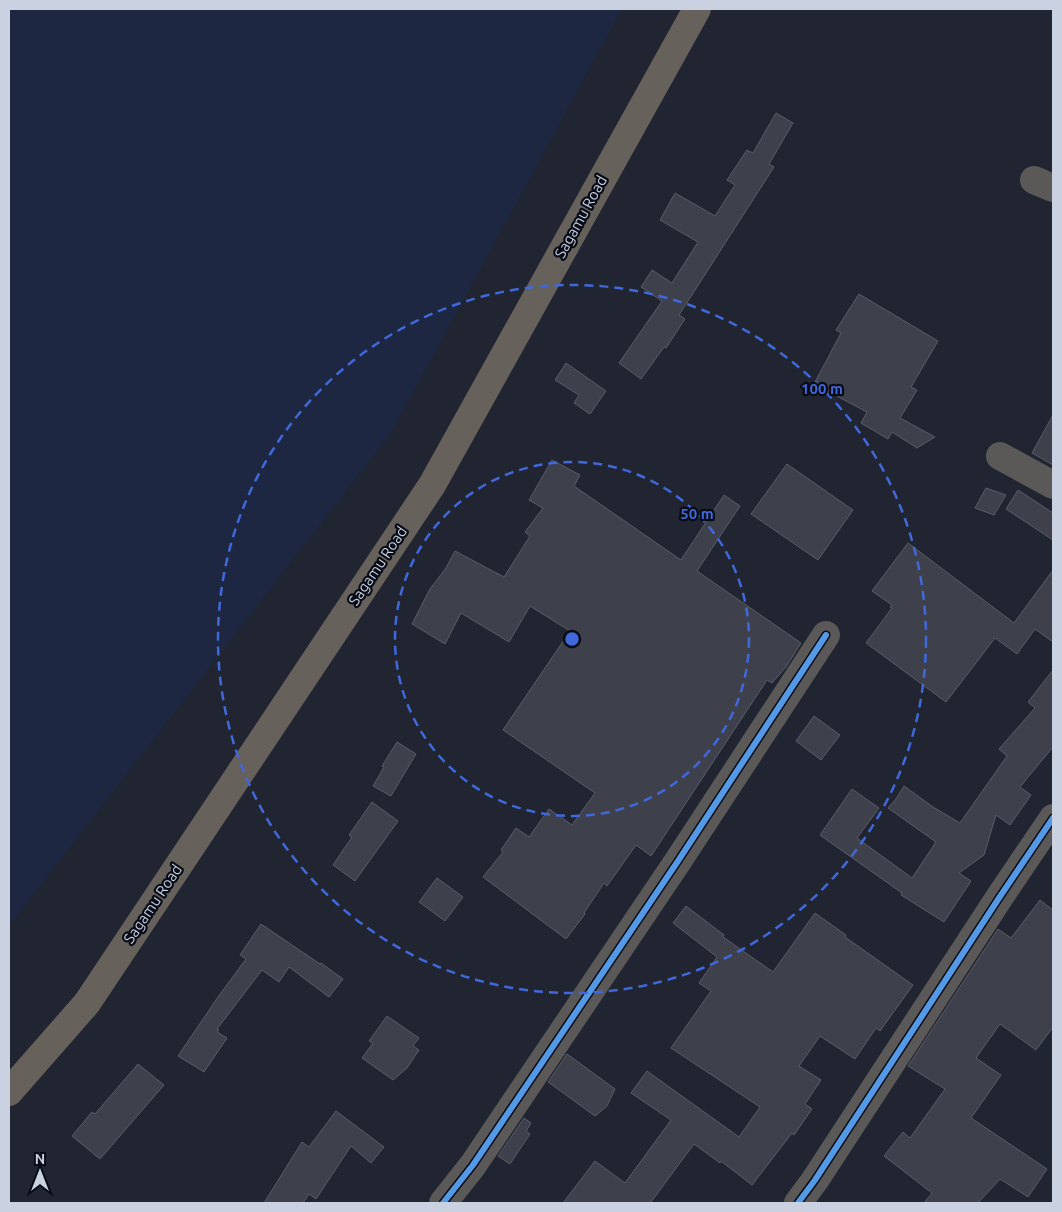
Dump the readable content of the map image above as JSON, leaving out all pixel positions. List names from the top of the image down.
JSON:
{
  "streets": {
    "highway": ["Sagamu Road"]
  },
  "north": "top",
  "rings": ["100 m", "50 m"]
}
